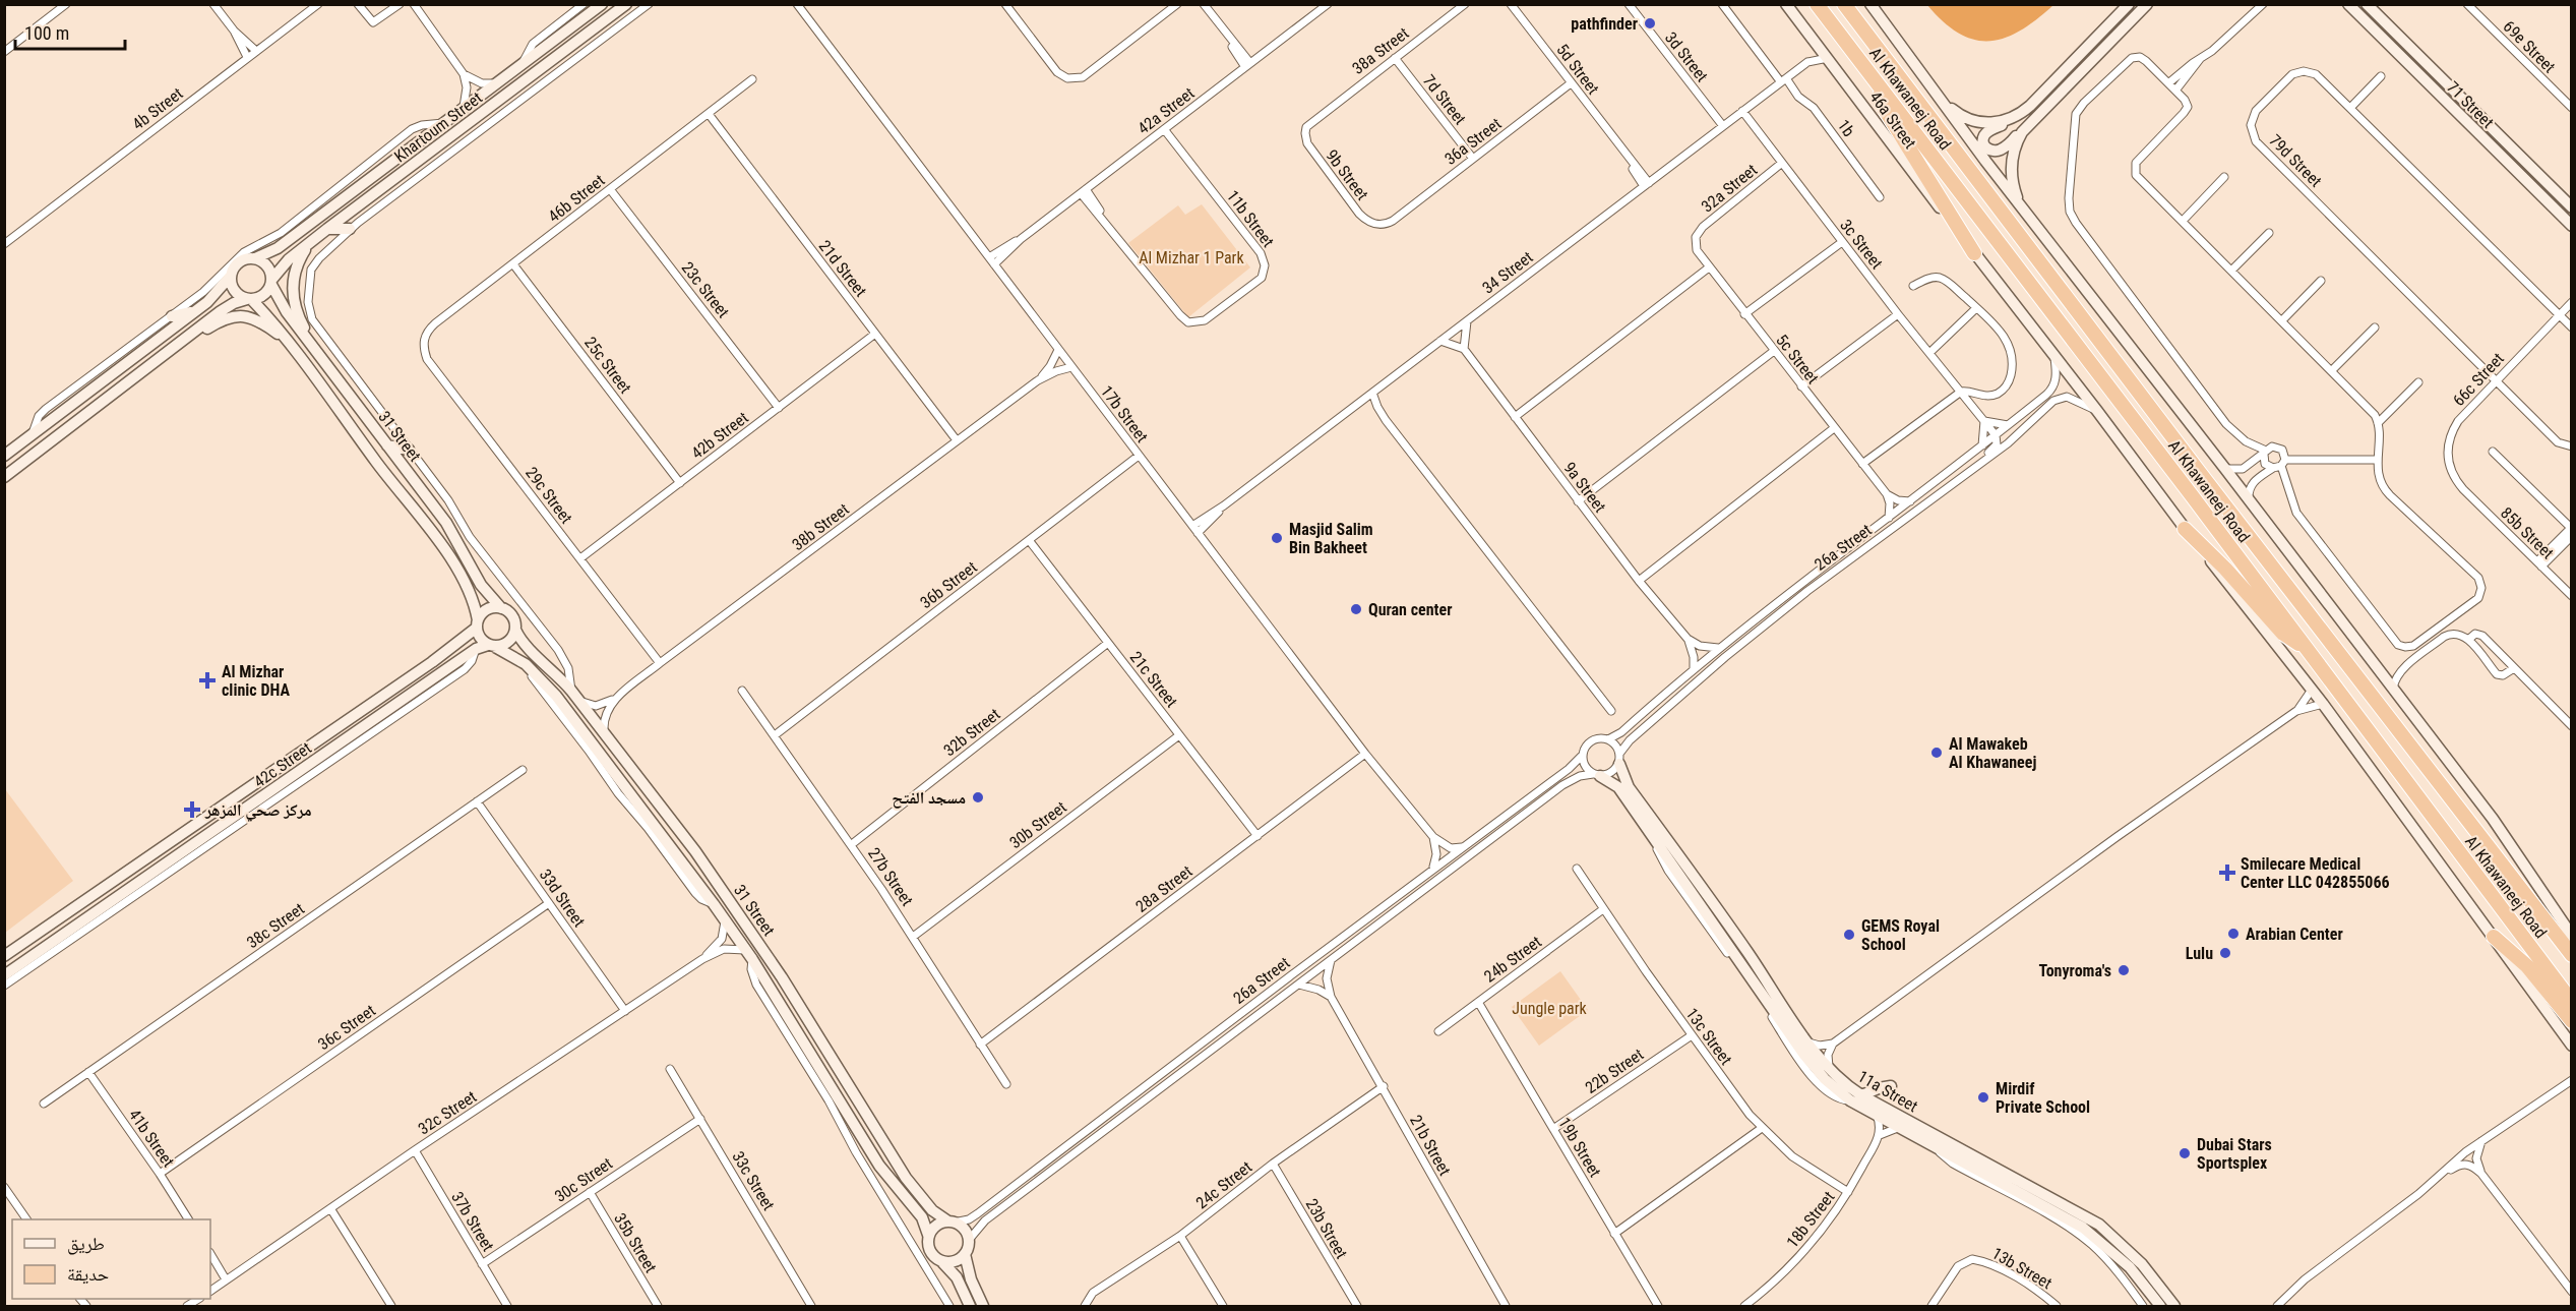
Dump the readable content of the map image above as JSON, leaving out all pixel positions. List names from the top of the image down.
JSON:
{
  "streets": {
    "highway": ["Al Khawaneej Road"],
    "street": [
      "69e Street",
      "38a Street",
      "3d Street",
      "5d Street",
      "7d Street",
      "71 Street",
      "4b Street",
      "42a Street",
      "46a Street",
      "Khartoum Street",
      "1b",
      "36a Street",
      "79d Street",
      "9b Street",
      "32a Street",
      "46b Street",
      "11b Street",
      "3c Street",
      "21d Street",
      "34 Street",
      "23c Street",
      "5c Street",
      "25c Street",
      "66c Street",
      "17b Street",
      "42b Street",
      "31 Street",
      "9a Street",
      "29c Street",
      "38b Street",
      "85b Street",
      "26a Street",
      "36b Street",
      "21c Street",
      "32b Street",
      "42c Street",
      "30b Street",
      "27b Street",
      "28a Street",
      "33d Street",
      "38c Street",
      "24b Street",
      "36c Street",
      "13c Street",
      "22b Street",
      "11a Street",
      "32c Street",
      "41b Street",
      "21b Street",
      "19b Street",
      "30c Street",
      "33c Street",
      "24c Street",
      "18b Street",
      "37b Street",
      "23b Street",
      "35b Street",
      "13b Street"
    ]
  },
  "crossings": [
    ["38a Street", "7d Street"],
    ["38a Street", "9b Street"],
    ["3d Street", "34 Street"],
    ["5d Street", "36a Street"],
    ["5d Street", "34 Street"],
    ["7d Street", "36a Street"],
    ["42a Street", "11b Street"],
    ["42a Street", "17b Street"],
    ["46a Street", "34 Street"],
    ["46a Street", "26a Street"],
    ["Khartoum Street", "31 Street"],
    ["1b", "34 Street"],
    ["36a Street", "9b Street"],
    ["79d Street", "66c Street"],
    ["32a Street", "3c Street"],
    ["32a Street", "5c Street"],
    ["46b Street", "21d Street"],
    ["46b Street", "23c Street"],
    ["46b Street", "25c Street"],
    ["46b Street", "29c Street"],
    ["3c Street", "34 Street"],
    ["3c Street", "26a Street"],
    ["21d Street", "42b Street"],
    ["21d Street", "38b Street"],
    ["34 Street", "17b Street"],
    ["23c Street", "42b Street"],
    ["25c Street", "42b Street"],
    ["66c Street", "85b Street"],
    ["17b Street", "38b Street"],
    ["17b Street", "36b Street"],
    ["17b Street", "28a Street"],
    ["42b Street", "29c Street"],
    ["31 Street", "38b Street"],
    ["31 Street", "26a Street"],
    ["31 Street", "42c Street"],
    ["31 Street", "32c Street"],
    ["9a Street", "26a Street"],
    ["29c Street", "38b Street"],
    ["26a Street", "11a Street"],
    ["26a Street", "21b Street"],
    ["36b Street", "21c Street"],
    ["36b Street", "27b Street"],
    ["21c Street", "32b Street"],
    ["21c Street", "30b Street"],
    ["21c Street", "28a Street"],
    ["32b Street", "27b Street"],
    ["30b Street", "27b Street"],
    ["27b Street", "28a Street"],
    ["33d Street", "38c Street"],
    ["33d Street", "36c Street"],
    ["33d Street", "32c Street"],
    ["38c Street", "41b Street"],
    ["24b Street", "13c Street"],
    ["24b Street", "19b Street"],
    ["36c Street", "41b Street"],
    ["13c Street", "22b Street"],
    ["13c Street", "18b Street"],
    ["22b Street", "19b Street"],
    ["32c Street", "37b Street"],
    ["21b Street", "24c Street"],
    ["30c Street", "33c Street"],
    ["30c Street", "37b Street"],
    ["30c Street", "35b Street"],
    ["24c Street", "23b Street"]
  ],
  "parks": ["Al Mizhar 1 Park", "Jungle park"],
  "places": {
    "other": [
      "pathfinder",
      "Masjid Salim Bin Bakheet",
      "Quran center",
      "Al Mawakeb Al Khawaneej",
      "مسجد الفتح",
      "Arabian Center",
      "GEMS Royal School",
      "Lulu",
      "Tonyroma's",
      "Mirdif Private School",
      "Dubai Stars Sportsplex"
    ],
    "health": ["Al Mizhar clinic DHA", "مركز صحي المزهر", "Smilecare Medical Center LLC 042855066"]
  },
  "legend": ["طريق", "حديقة"],
  "scale_bar": "100 m"
}
